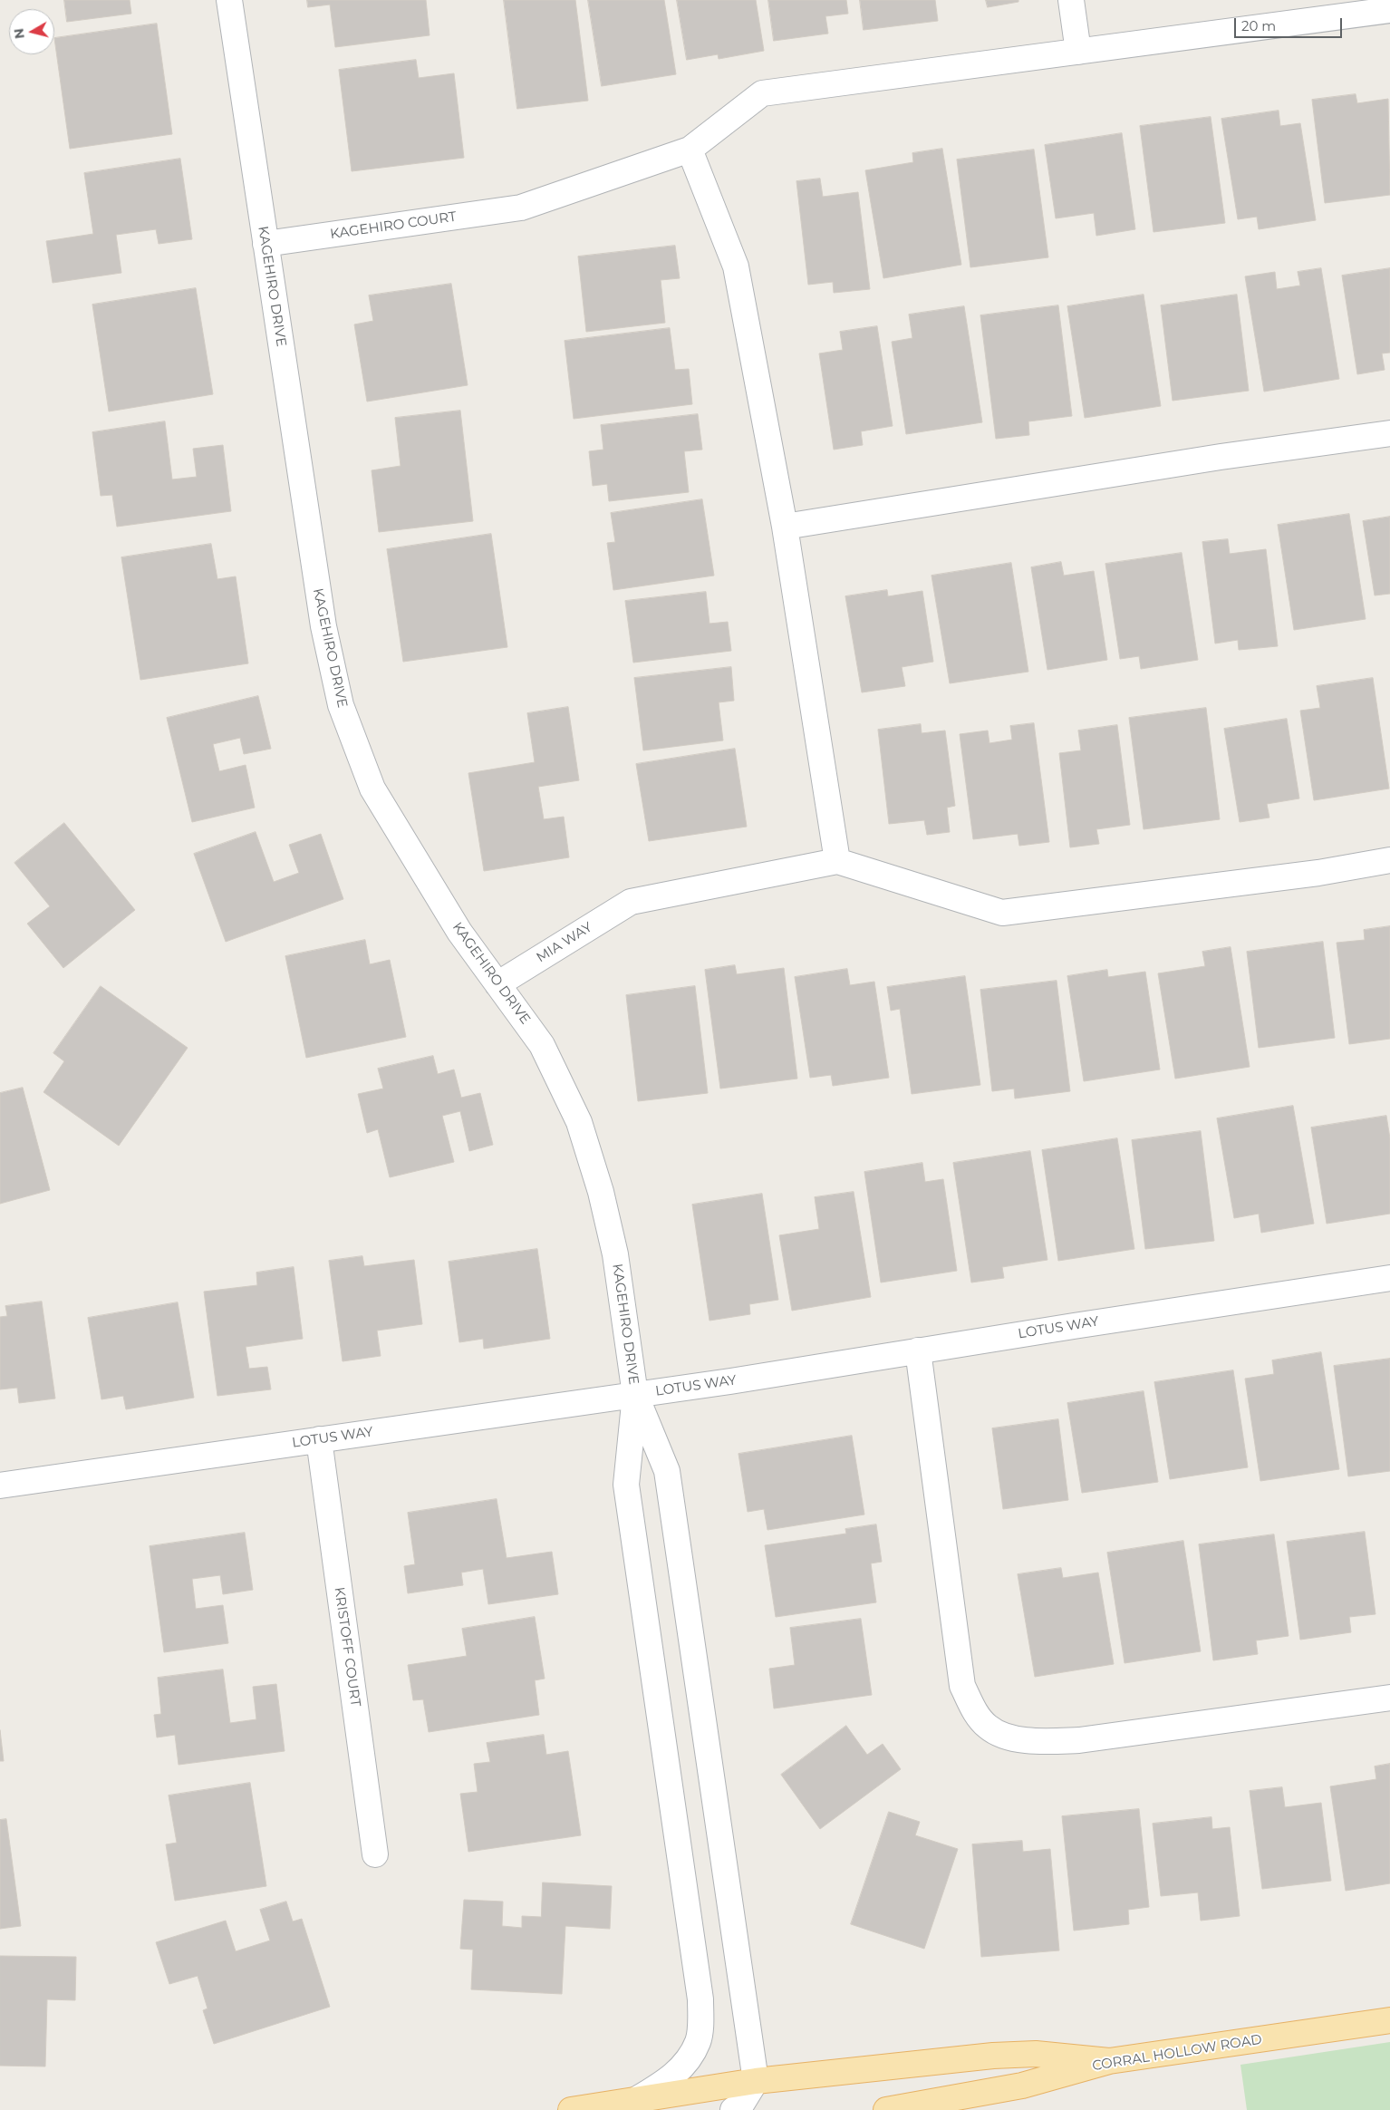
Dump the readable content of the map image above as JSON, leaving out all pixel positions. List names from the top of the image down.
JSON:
{
  "streets": {
    "main road": ["CORRAL HOLLOW ROAD"],
    "street": [
      "KAGEHIRO COURT",
      "KAGEHIRO DRIVE",
      "MIA WAY",
      "LOTUS WAY",
      "KRISTOFF COURT"
    ]
  },
  "crossings": [
    ["KAGEHIRO COURT", "KAGEHIRO DRIVE"],
    ["KAGEHIRO DRIVE", "MIA WAY"],
    ["KAGEHIRO DRIVE", "LOTUS WAY"],
    ["LOTUS WAY", "KRISTOFF COURT"]
  ],
  "scale_bar": "20 m",
  "north": "left"
}
